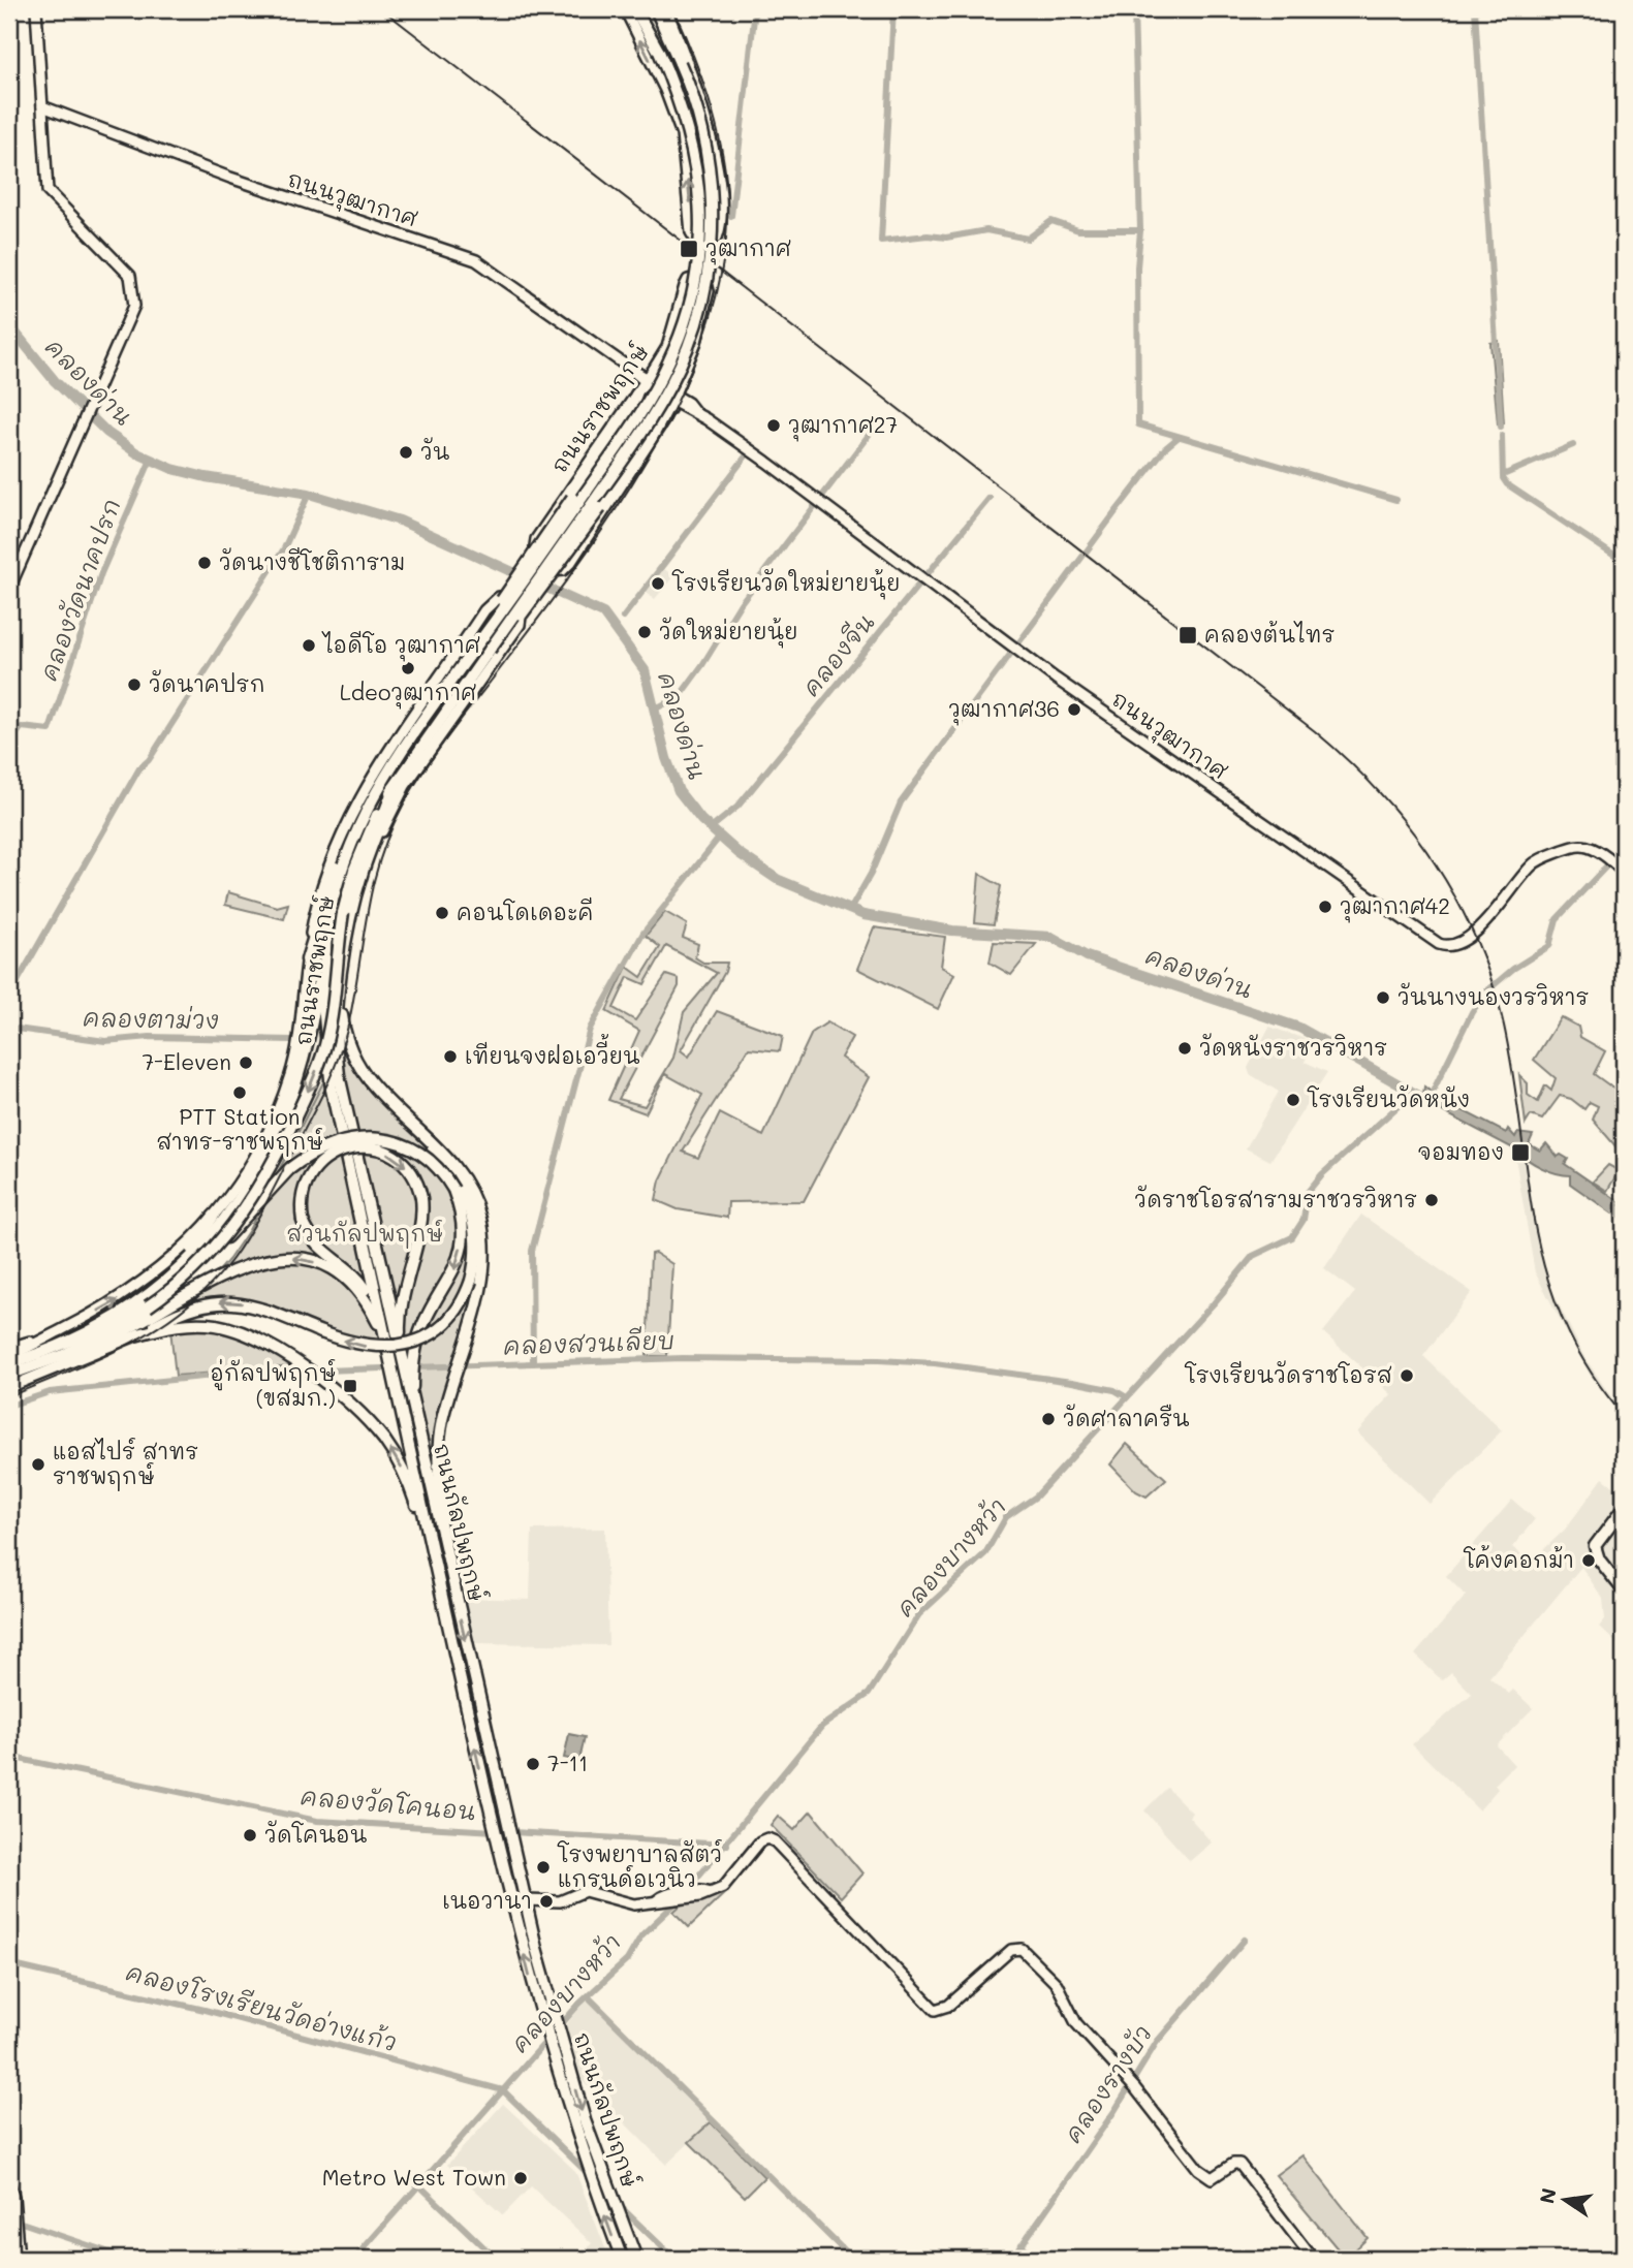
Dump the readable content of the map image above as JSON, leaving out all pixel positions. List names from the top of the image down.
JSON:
{
  "streets": {
    "main road": ["ถนนวุฒากาศ", "ถนนราชพฤกษ์", "ถนนกัลปพฤกษ์"]
  },
  "crossings": [
    ["ถนนวุฒากาศ", "ถนนราชพฤกษ์"],
    ["ถนนราชพฤกษ์", "ถนนกัลปพฤกษ์"]
  ],
  "water": [
    "คลองด่าน",
    "คลองวัดนาคปรก",
    "คลองจีน",
    "คลองตาม่วง",
    "คลองสวนเลียบ",
    "คลองบางหว้า",
    "คลองวัดโคนอน",
    "คลองโรงเรียนวัดอ่างแก้ว",
    "คลองรางบัว"
  ],
  "parks": ["สวนกัลปพฤกษ์"],
  "places": {
    "transit": [
      "วุฒากาศ",
      "คลองต้นไทร",
      "จอมทอง",
      "อู่กัลปพฤกษ์ (ขสมก.)"
    ],
    "other": [
      "วุฒากาศ27",
      "วัน",
      "วัดนางชีโชติการาม",
      "โรงเรียนวัดใหม่ยายนุ้ย",
      "วัดใหม่ยายนุ้ย",
      "ไอดีโอ วุฒากาศ",
      "Ldeoวุฒากาศ",
      "วัดนาคปรก",
      "วุฒากาศ36",
      "วุฒากาศ42",
      "คอนโดเดอะคี",
      "วันนางนองวรวิหาร",
      "วัดหนังราชวรวิหาร",
      "เทียนจงฝอเอวี้ยน",
      "7-Eleven",
      "PTT Station สาทร-ราชพฤกษ์",
      "โรงเรียนวัดหนัง",
      "วัดราชโอรสารามราชวรวิหาร",
      "โรงเรียนวัดราชโอรส",
      "วัดศาลาครืน",
      "แอสไปร์ สาทร ราชพฤกษ์",
      "โค้งคอกม้า",
      "7-11",
      "วัดโคนอน",
      "โรงพยาบาลสัตว์ แกรนด์อเวนิว",
      "เนอวานา",
      "Metro West Town"
    ]
  },
  "north": "left"
}
